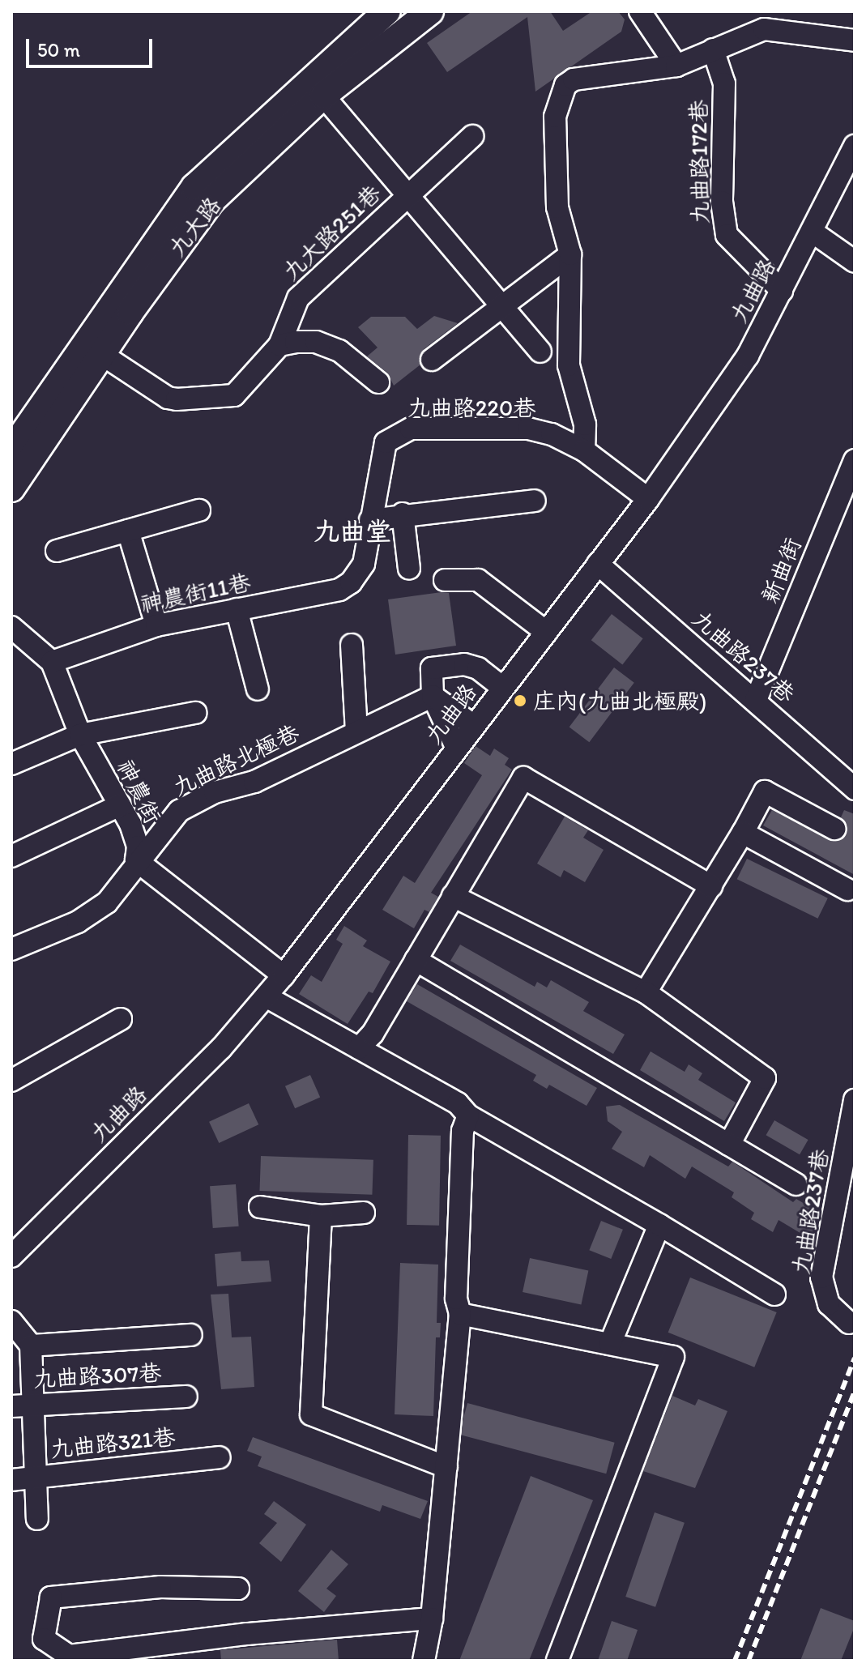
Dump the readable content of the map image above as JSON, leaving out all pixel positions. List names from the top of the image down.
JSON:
{
  "streets": {
    "main road": ["九大路"],
    "street": [
      "九曲路172巷",
      "九大路251巷",
      "九曲路",
      "九曲路220巷",
      "新曲街",
      "神農街11巷",
      "九曲路237巷",
      "九曲路北極巷",
      "神農街",
      "九曲路307巷",
      "九曲路321巷"
    ]
  },
  "crossings": [
    ["九曲路172巷", "九曲路"],
    ["九大路", "九大路251巷"],
    ["九曲路", "九曲路220巷"],
    ["九曲路", "九曲路237巷"],
    ["九曲路", "神農街"],
    ["九曲路220巷", "神農街11巷"],
    ["新曲街", "九曲路237巷"],
    ["神農街11巷", "神農街"],
    ["九曲路北極巷", "神農街"]
  ],
  "districts": ["九曲堂"],
  "places": ["庄內(九曲北極殿)"],
  "scale_bar": "50 m"
}
